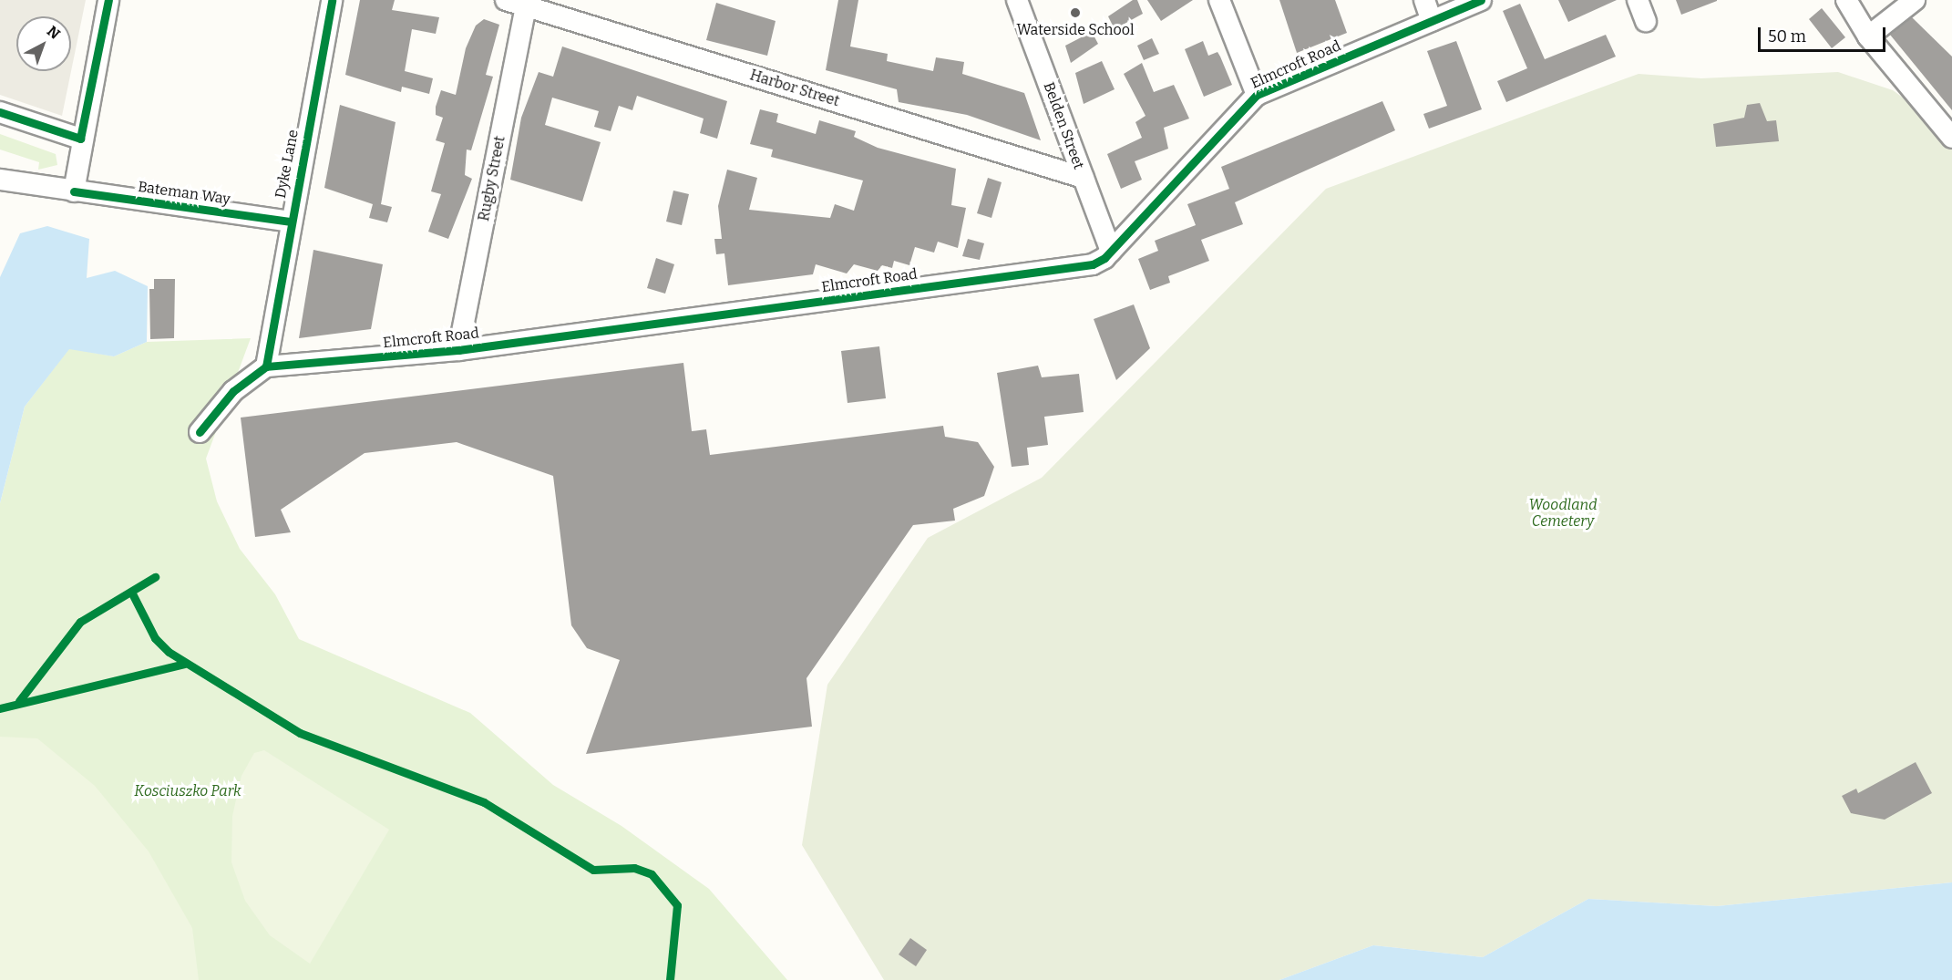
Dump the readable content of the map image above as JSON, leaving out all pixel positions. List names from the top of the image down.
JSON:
{
  "streets": {
    "street": [
      "Elmcroft Road",
      "Harbor Street",
      "Belden Street",
      "Dyke Lane",
      "Rugby Street",
      "Bateman Way"
    ]
  },
  "crossings": [
    ["Elmcroft Road", "Belden Street"],
    ["Elmcroft Road", "Dyke Lane"],
    ["Elmcroft Road", "Rugby Street"],
    ["Harbor Street", "Belden Street"],
    ["Harbor Street", "Rugby Street"],
    ["Dyke Lane", "Bateman Way"]
  ],
  "parks": ["Woodland Cemetery", "Kosciuszko Park"],
  "places": ["Waterside School"],
  "scale_bar": "50 m",
  "north": "top right"
}
